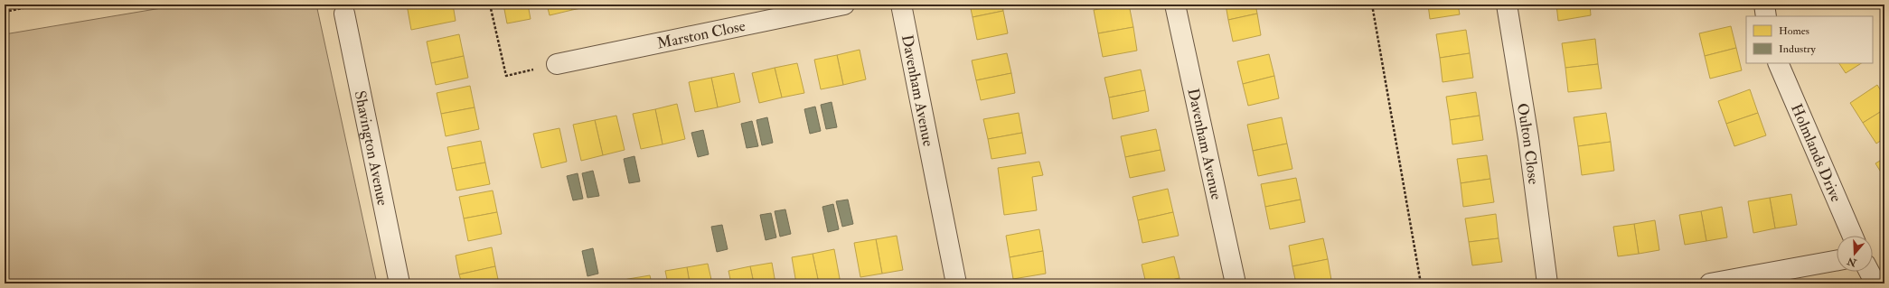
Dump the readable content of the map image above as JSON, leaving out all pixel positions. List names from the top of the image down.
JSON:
{
  "streets": {
    "street": [
      "Marston Close",
      "Davenham Avenue",
      "Oulton Close",
      "Shavington Avenue",
      "Holmlands Drive"
    ]
  },
  "legend": ["Homes", "Industry"],
  "north": "bottom"
}
